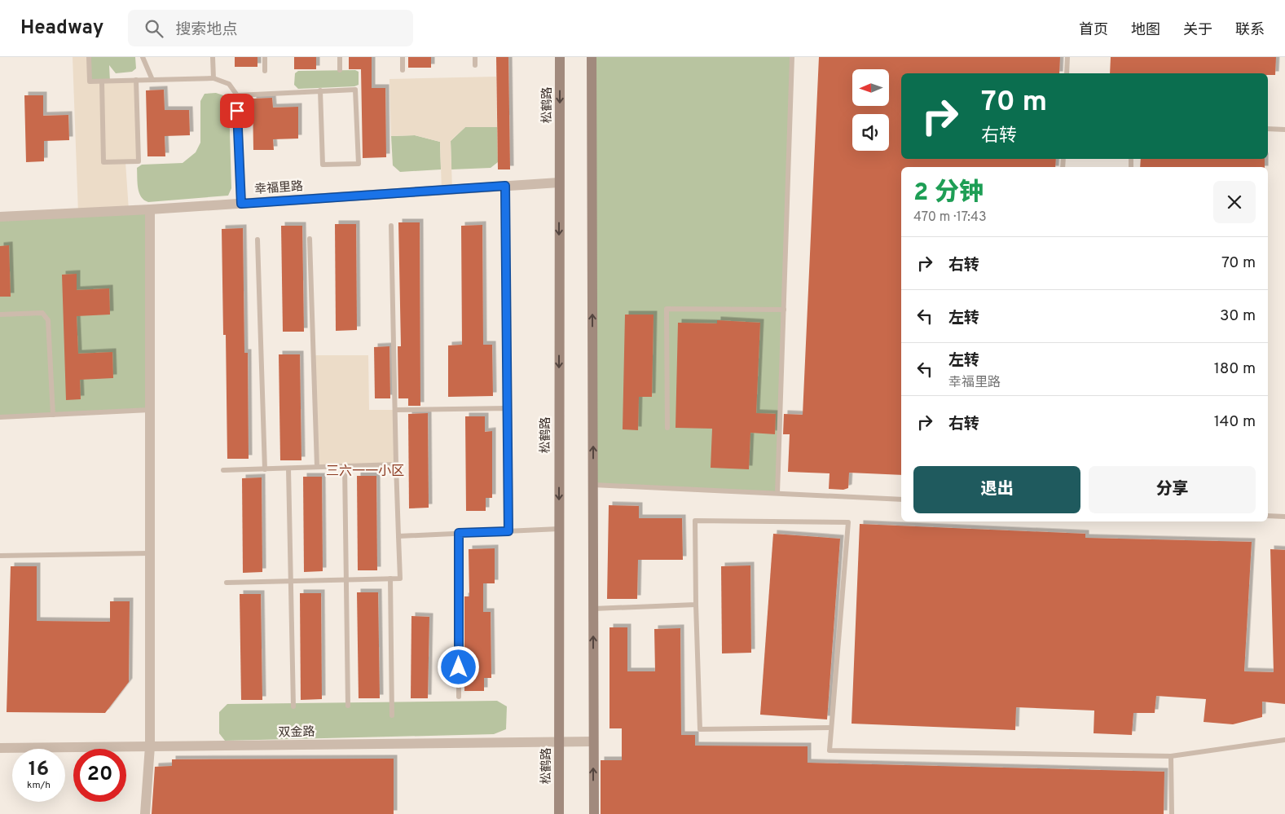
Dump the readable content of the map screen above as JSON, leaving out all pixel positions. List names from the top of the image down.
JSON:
{
  "streets": {
    "main road": ["松鹤路"],
    "street": ["幸福里路", "双金路"]
  },
  "crossings": [
    ["松鹤路", "幸福里路"],
    ["松鹤路", "双金路"]
  ],
  "districts": ["三六一一小区"],
  "north": "left",
  "page": {
    "header": "Headway",
    "search": "搜索地点",
    "nav": [
      "首页",
      "地图",
      "关于",
      "联系"
    ],
    "turn": ["70 m", "右转"],
    "heading": ["2 分钟", "470 m · 17:43"],
    "list": [
      {
        "name": "右转",
        "value": "70 m"
      },
      {
        "name": "左转",
        "value": "30 m"
      },
      {
        "name": "左转",
        "note": "幸福里路",
        "value": "180 m"
      },
      {
        "name": "右转",
        "value": "140 m"
      }
    ],
    "buttons": ["退出", "分享"],
    "speed": "16 km/h",
    "limit": "20"
  }
}
